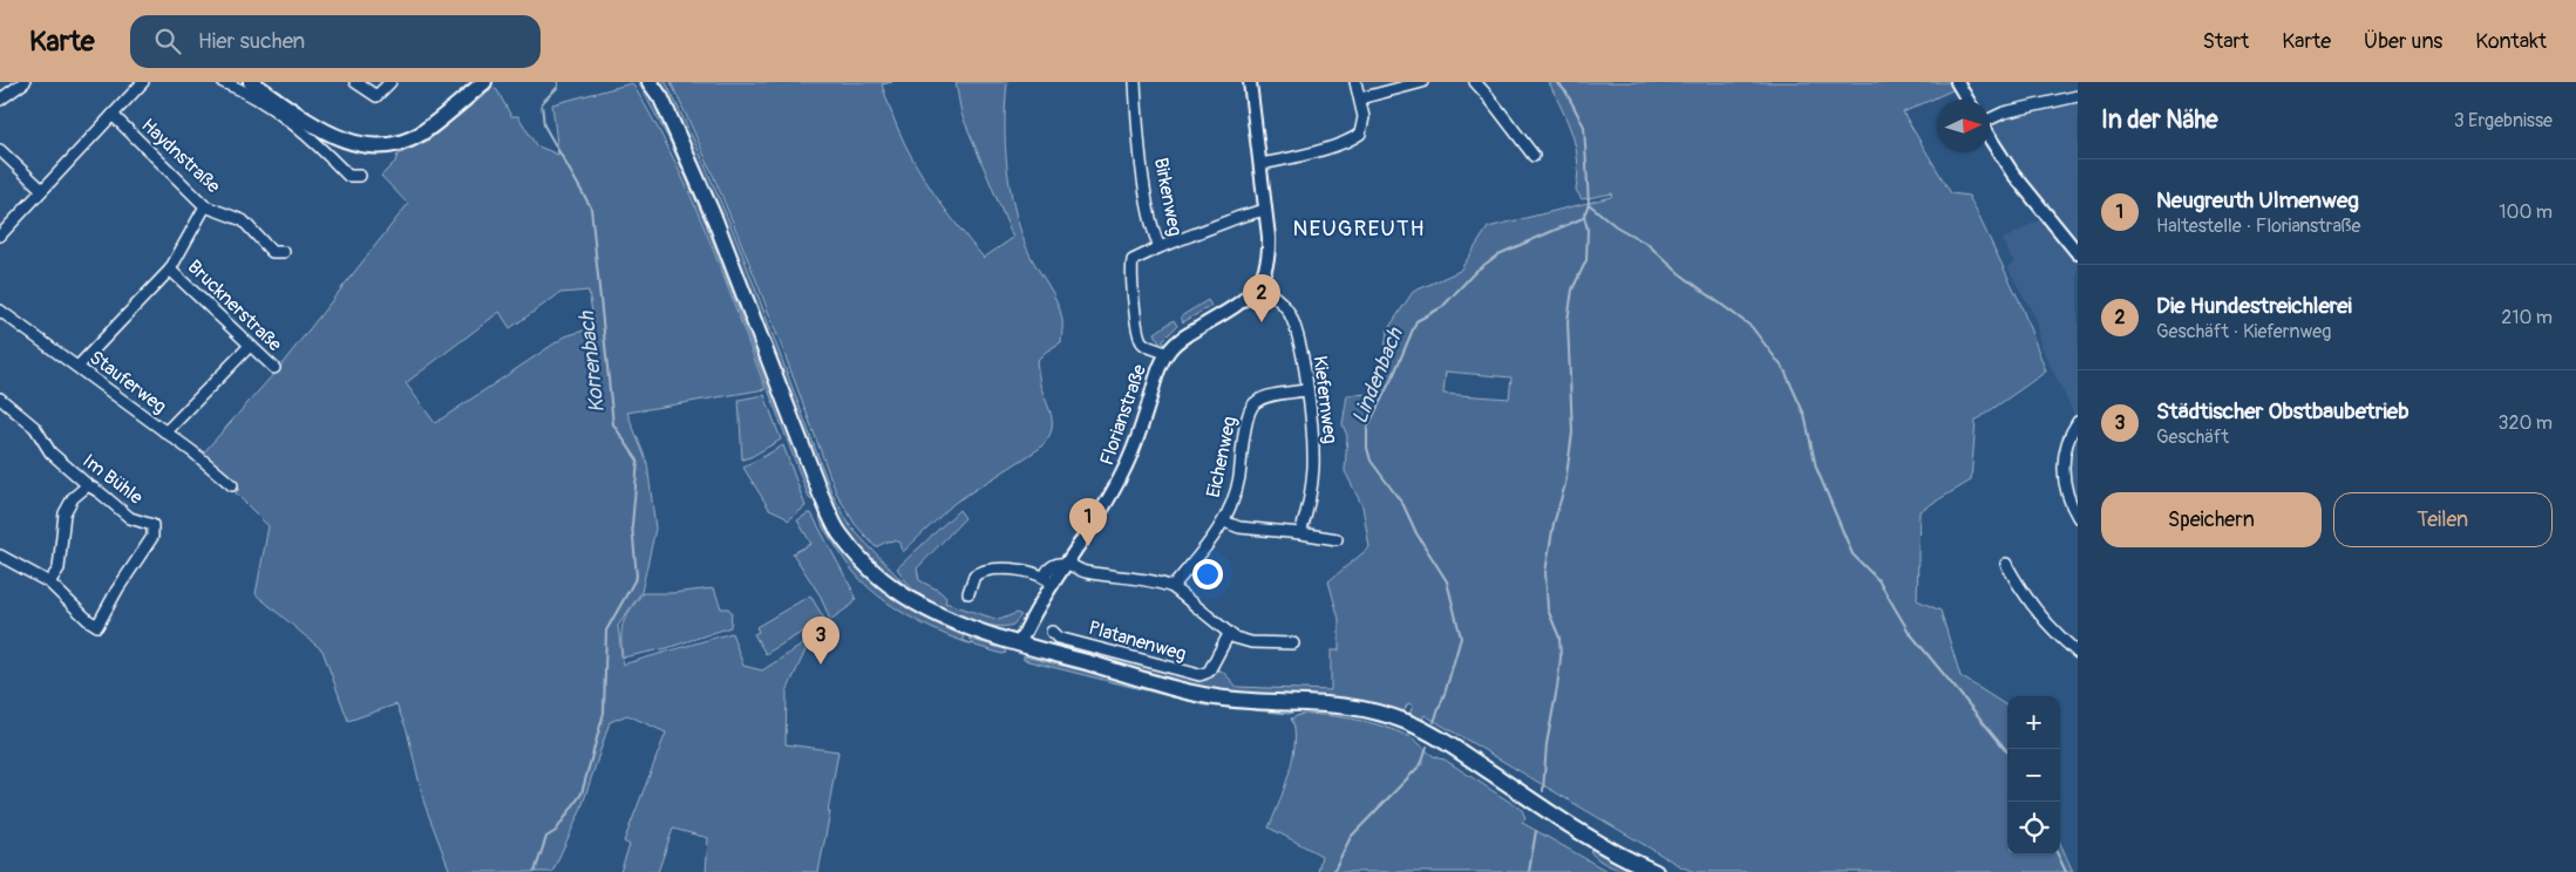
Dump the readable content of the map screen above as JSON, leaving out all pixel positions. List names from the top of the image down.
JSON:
{
  "streets": {
    "street": [
      "Haydnstraße",
      "Birkenweg",
      "Brucknerstraße",
      "Stauferweg",
      "Kiefernweg",
      "Florianstraße",
      "Eichenweg",
      "Im Bühle",
      "Platanenweg"
    ]
  },
  "crossings": [
    ["Birkenweg", "Florianstraße"],
    ["Kiefernweg", "Florianstraße"],
    ["Kiefernweg", "Eichenweg"]
  ],
  "districts": ["NEUGREUTH"],
  "water": ["Korrenbach", "Lindenbach"],
  "north": "right",
  "page": {
    "header": "Karte",
    "search": "Hier suchen",
    "nav": [
      "Start",
      "Karte",
      "Über uns",
      "Kontakt"
    ],
    "heading": ["In der Nähe", "3 Ergebnisse"],
    "list": [
      {
        "mark": "1",
        "name": "Neugreuth Ulmenweg",
        "note": "Haltestelle · Florianstraße",
        "value": "100 m"
      },
      {
        "mark": "2",
        "name": "Die Hundestreichlerei",
        "note": "Geschäft · Kiefernweg",
        "value": "210 m"
      },
      {
        "mark": "3",
        "name": "Städtischer Obstbaubetrieb",
        "note": "Geschäft",
        "value": "320 m"
      }
    ],
    "pins": ["2", "1", "3"],
    "buttons": ["Speichern", "Teilen"],
    "map_buttons": ["+", "−"]
  }
}
